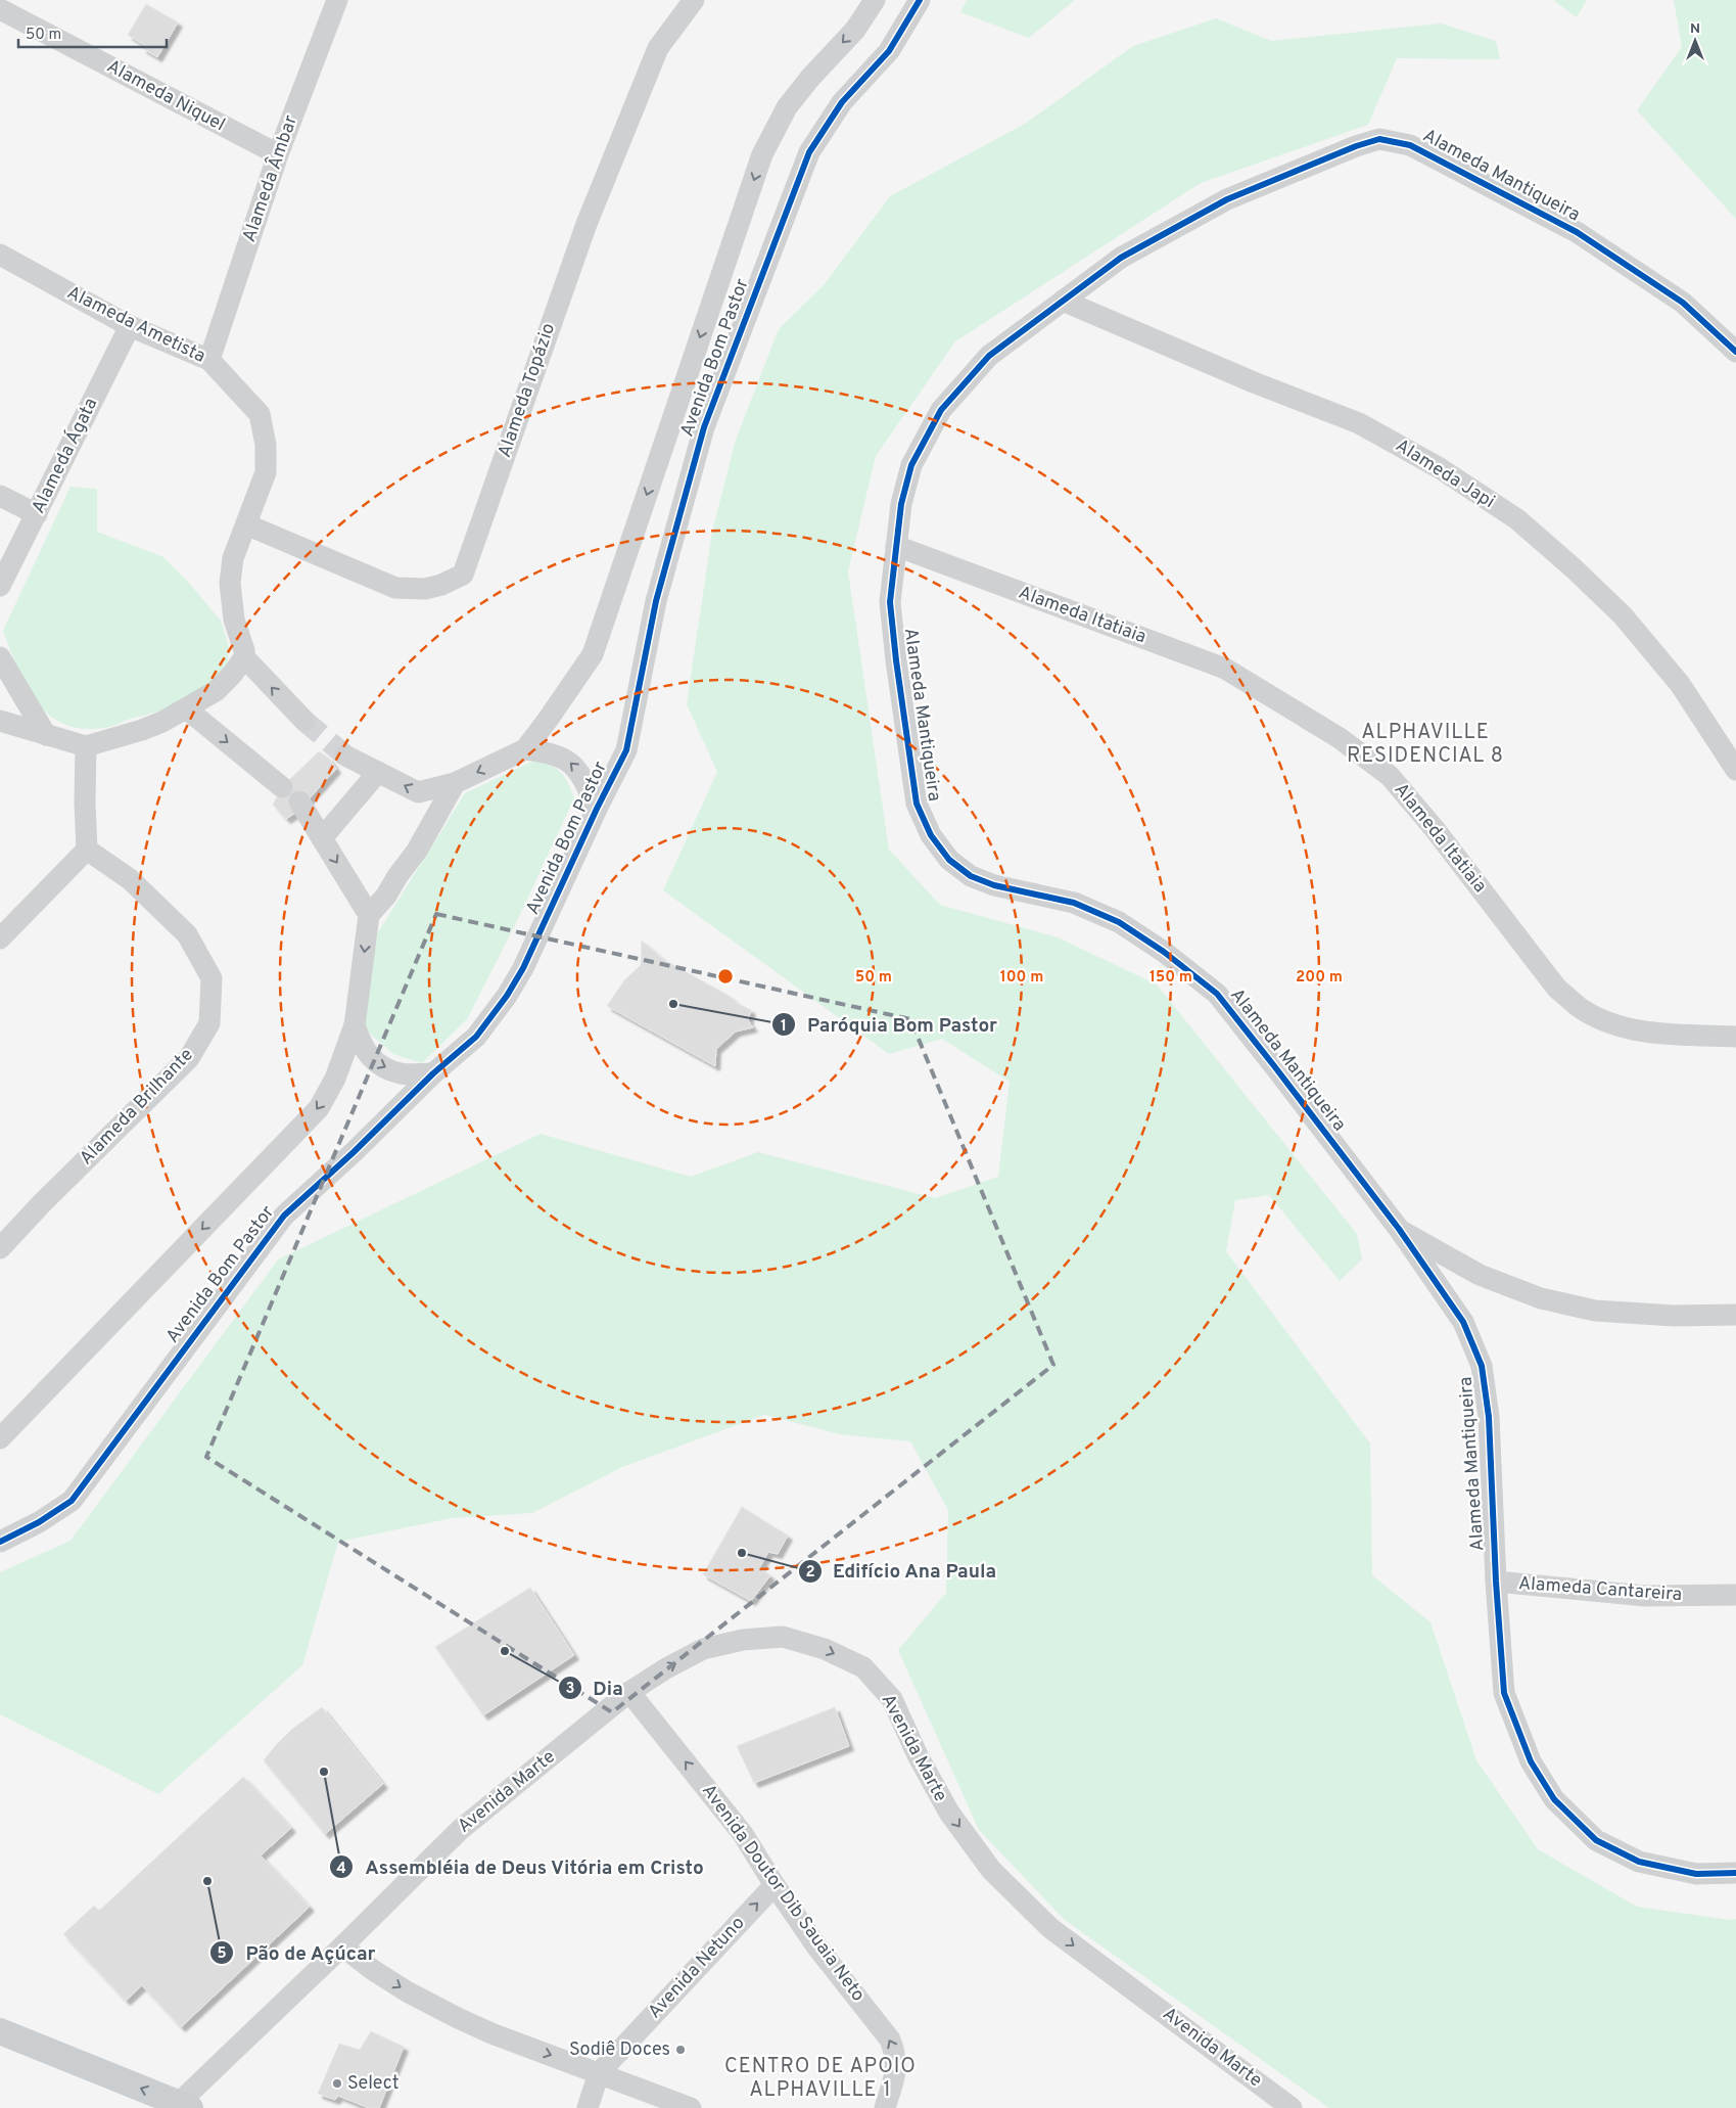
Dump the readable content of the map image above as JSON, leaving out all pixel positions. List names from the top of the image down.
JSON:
{
  "streets": {
    "street": [
      "Alameda Niquel",
      "Alameda Mantiqueira",
      "Alameda Âmbar",
      "Alameda Ametista",
      "Avenida Bom Pastor",
      "Alameda Topázio",
      "Alameda Ágata",
      "Alameda Japi",
      "Alameda Itatiaia",
      "Alameda Brilhante",
      "Alameda Cantareira",
      "Avenida Marte",
      "Avenida Doutor Dib Sauaia Neto",
      "Avenida Netuno"
    ]
  },
  "crossings": [
    ["Alameda Niquel", "Alameda Âmbar"],
    ["Alameda Mantiqueira", "Alameda Japi"],
    ["Alameda Mantiqueira", "Alameda Itatiaia"],
    ["Alameda Mantiqueira", "Alameda Cantareira"],
    ["Alameda Âmbar", "Alameda Ametista"],
    ["Alameda Ametista", "Alameda Topázio"],
    ["Alameda Ametista", "Alameda Ágata"],
    ["Avenida Marte", "Avenida Doutor Dib Sauaia Neto"],
    ["Avenida Doutor Dib Sauaia Neto", "Avenida Netuno"]
  ],
  "one_way": ["Avenida Marte", "Avenida Doutor Dib Sauaia Neto", "Avenida Netuno"],
  "districts": ["ALPHAVILLE RESIDENCIAL 8", "CENTRO DE APOIO ALPHAVILLE 1"],
  "places": [
    "Paróquia Bom Pastor",
    "Edifício Ana Paula",
    "Dia",
    "Assembléia de Deus Vitória em Cristo",
    "Pão de Açúcar",
    "Sodiê Doces",
    "Select"
  ],
  "scale_bar": "50 m",
  "north": "top",
  "rings": [
    "50 m",
    "100 m",
    "150 m",
    "200 m"
  ]
}
